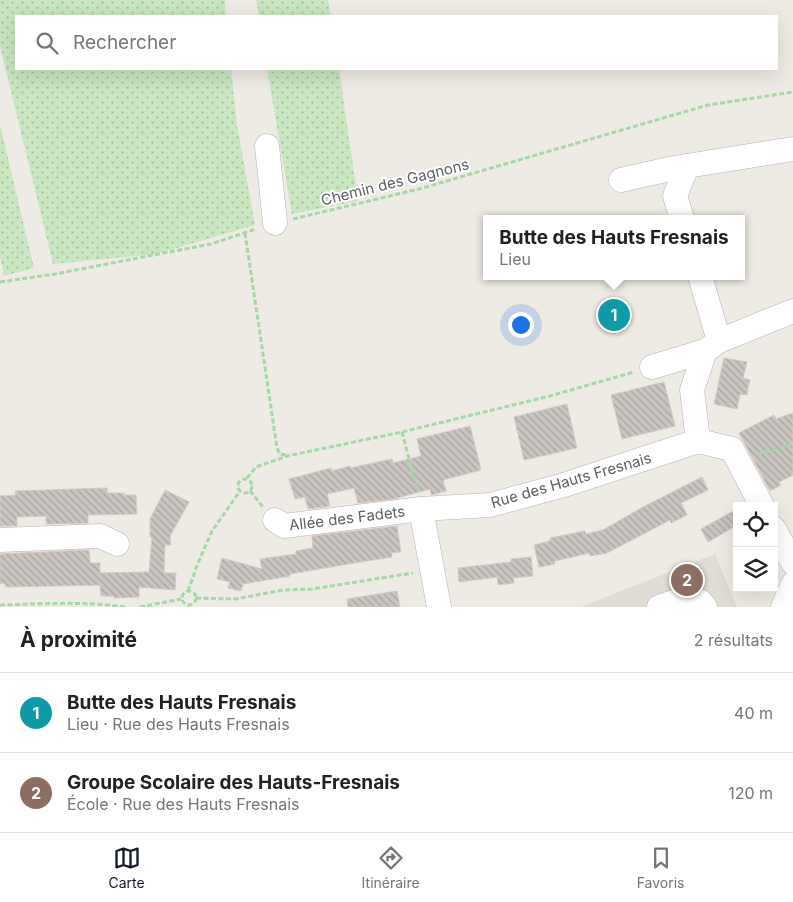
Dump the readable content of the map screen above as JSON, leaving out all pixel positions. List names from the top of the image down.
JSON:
{
  "streets": {
    "street": ["Rue des Hauts Fresnais", "Allée des Fadets"],
    "path": ["Chemin des Gagnons"]
  },
  "crossings": [
    ["Rue des Hauts Fresnais", "Allée des Fadets"]
  ],
  "page": {
    "search": "Rechercher",
    "popup": ["Butte des Hauts Fresnais", "Lieu"],
    "pins": ["1", "2"],
    "heading": ["À proximité", "2 résultats"],
    "list": [
      {
        "mark": "1",
        "name": "Butte des Hauts Fresnais",
        "note": "Lieu · Rue des Hauts Fresnais",
        "value": "40 m"
      },
      {
        "mark": "2",
        "name": "Groupe Scolaire des Hauts-Fresnais",
        "note": "École · Rue des Hauts Fresnais",
        "value": "120 m"
      }
    ],
    "nav": ["Carte", "Itinéraire", "Favoris"]
  }
}
